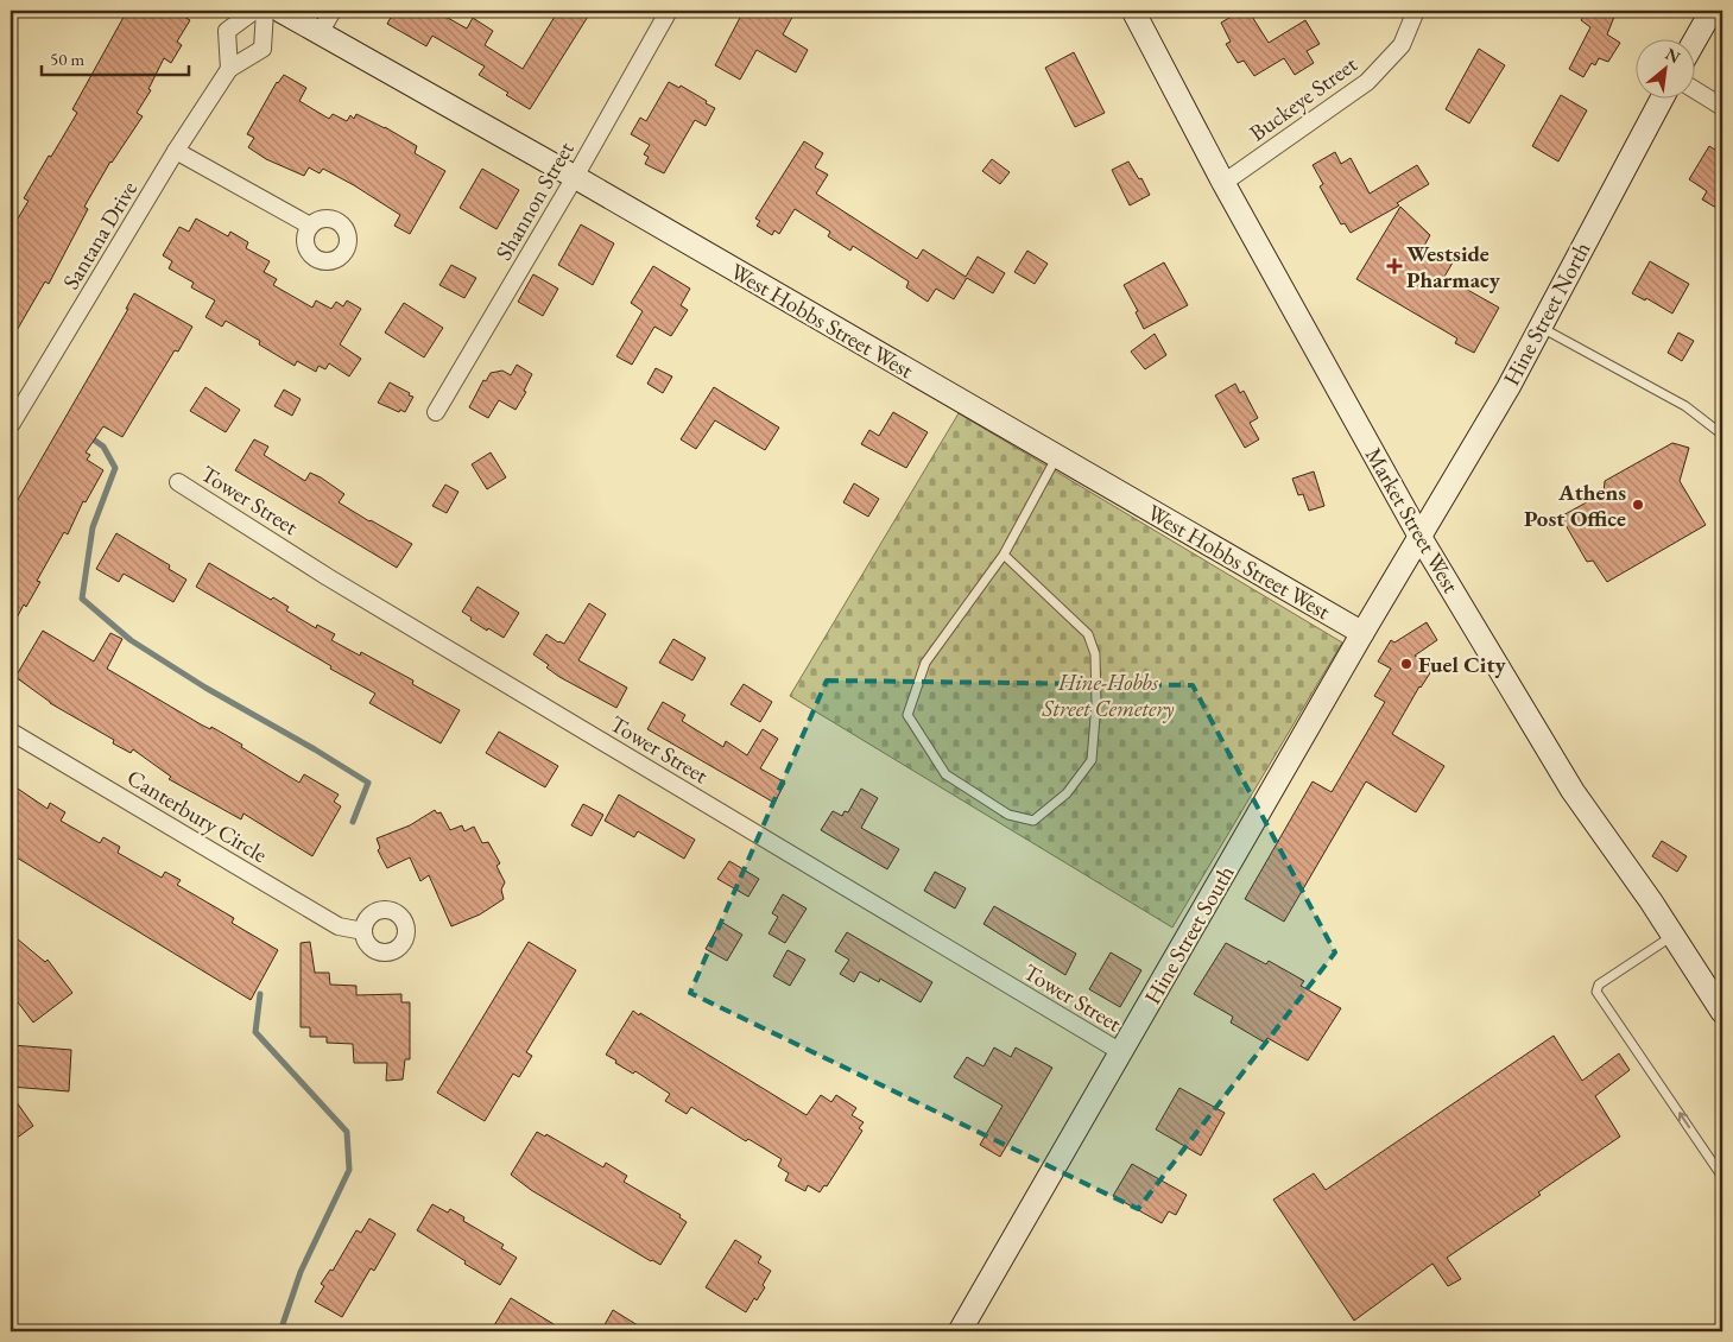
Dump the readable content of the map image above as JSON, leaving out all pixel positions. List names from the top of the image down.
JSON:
{
  "streets": {
    "street": [
      "Buckeye Street",
      "Shannon Street",
      "Santana Drive",
      "Hine Street North",
      "West Hobbs Street West",
      "Tower Street",
      "Market Street West",
      "Canterbury Circle",
      "Hine Street South"
    ]
  },
  "crossings": [
    ["Buckeye Street", "Market Street West"],
    ["Shannon Street", "West Hobbs Street West"],
    ["Hine Street North", "Market Street West"],
    ["Hine Street North", "Hine Street South"],
    ["West Hobbs Street West", "Hine Street South"],
    ["Tower Street", "Hine Street South"],
    ["Market Street West", "Hine Street South"]
  ],
  "parks": ["Hine-Hobbs Street Cemetery"],
  "places": {
    "health": ["Westside Pharmacy"],
    "other": ["Athens Post Office", "Fuel City"]
  },
  "scale_bar": "50 m",
  "north": "top right"
}
